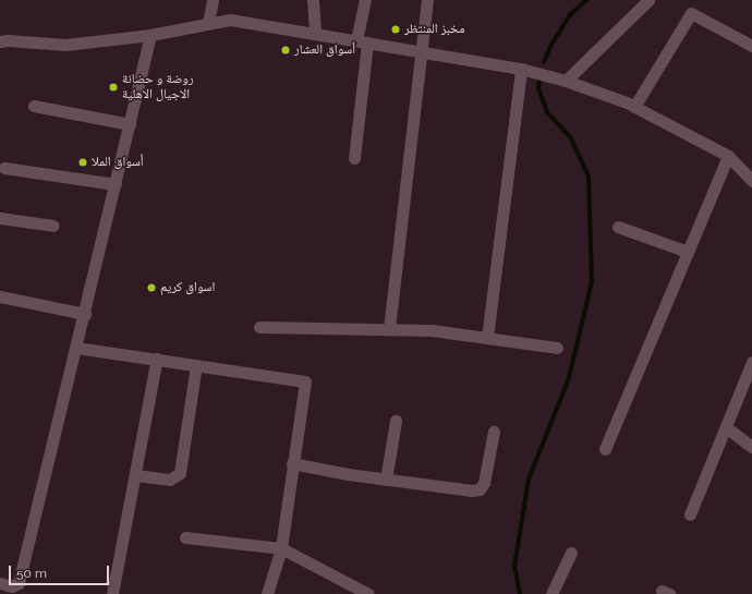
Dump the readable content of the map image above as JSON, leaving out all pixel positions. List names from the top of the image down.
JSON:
{
  "places": [
    "مخبز المنتظر",
    "أسواق العشار",
    "روضة و حضانة الاجيال الاهلية",
    "أسواق الملا",
    "اسواق كريم"
  ],
  "scale_bar": "50 m"
}
